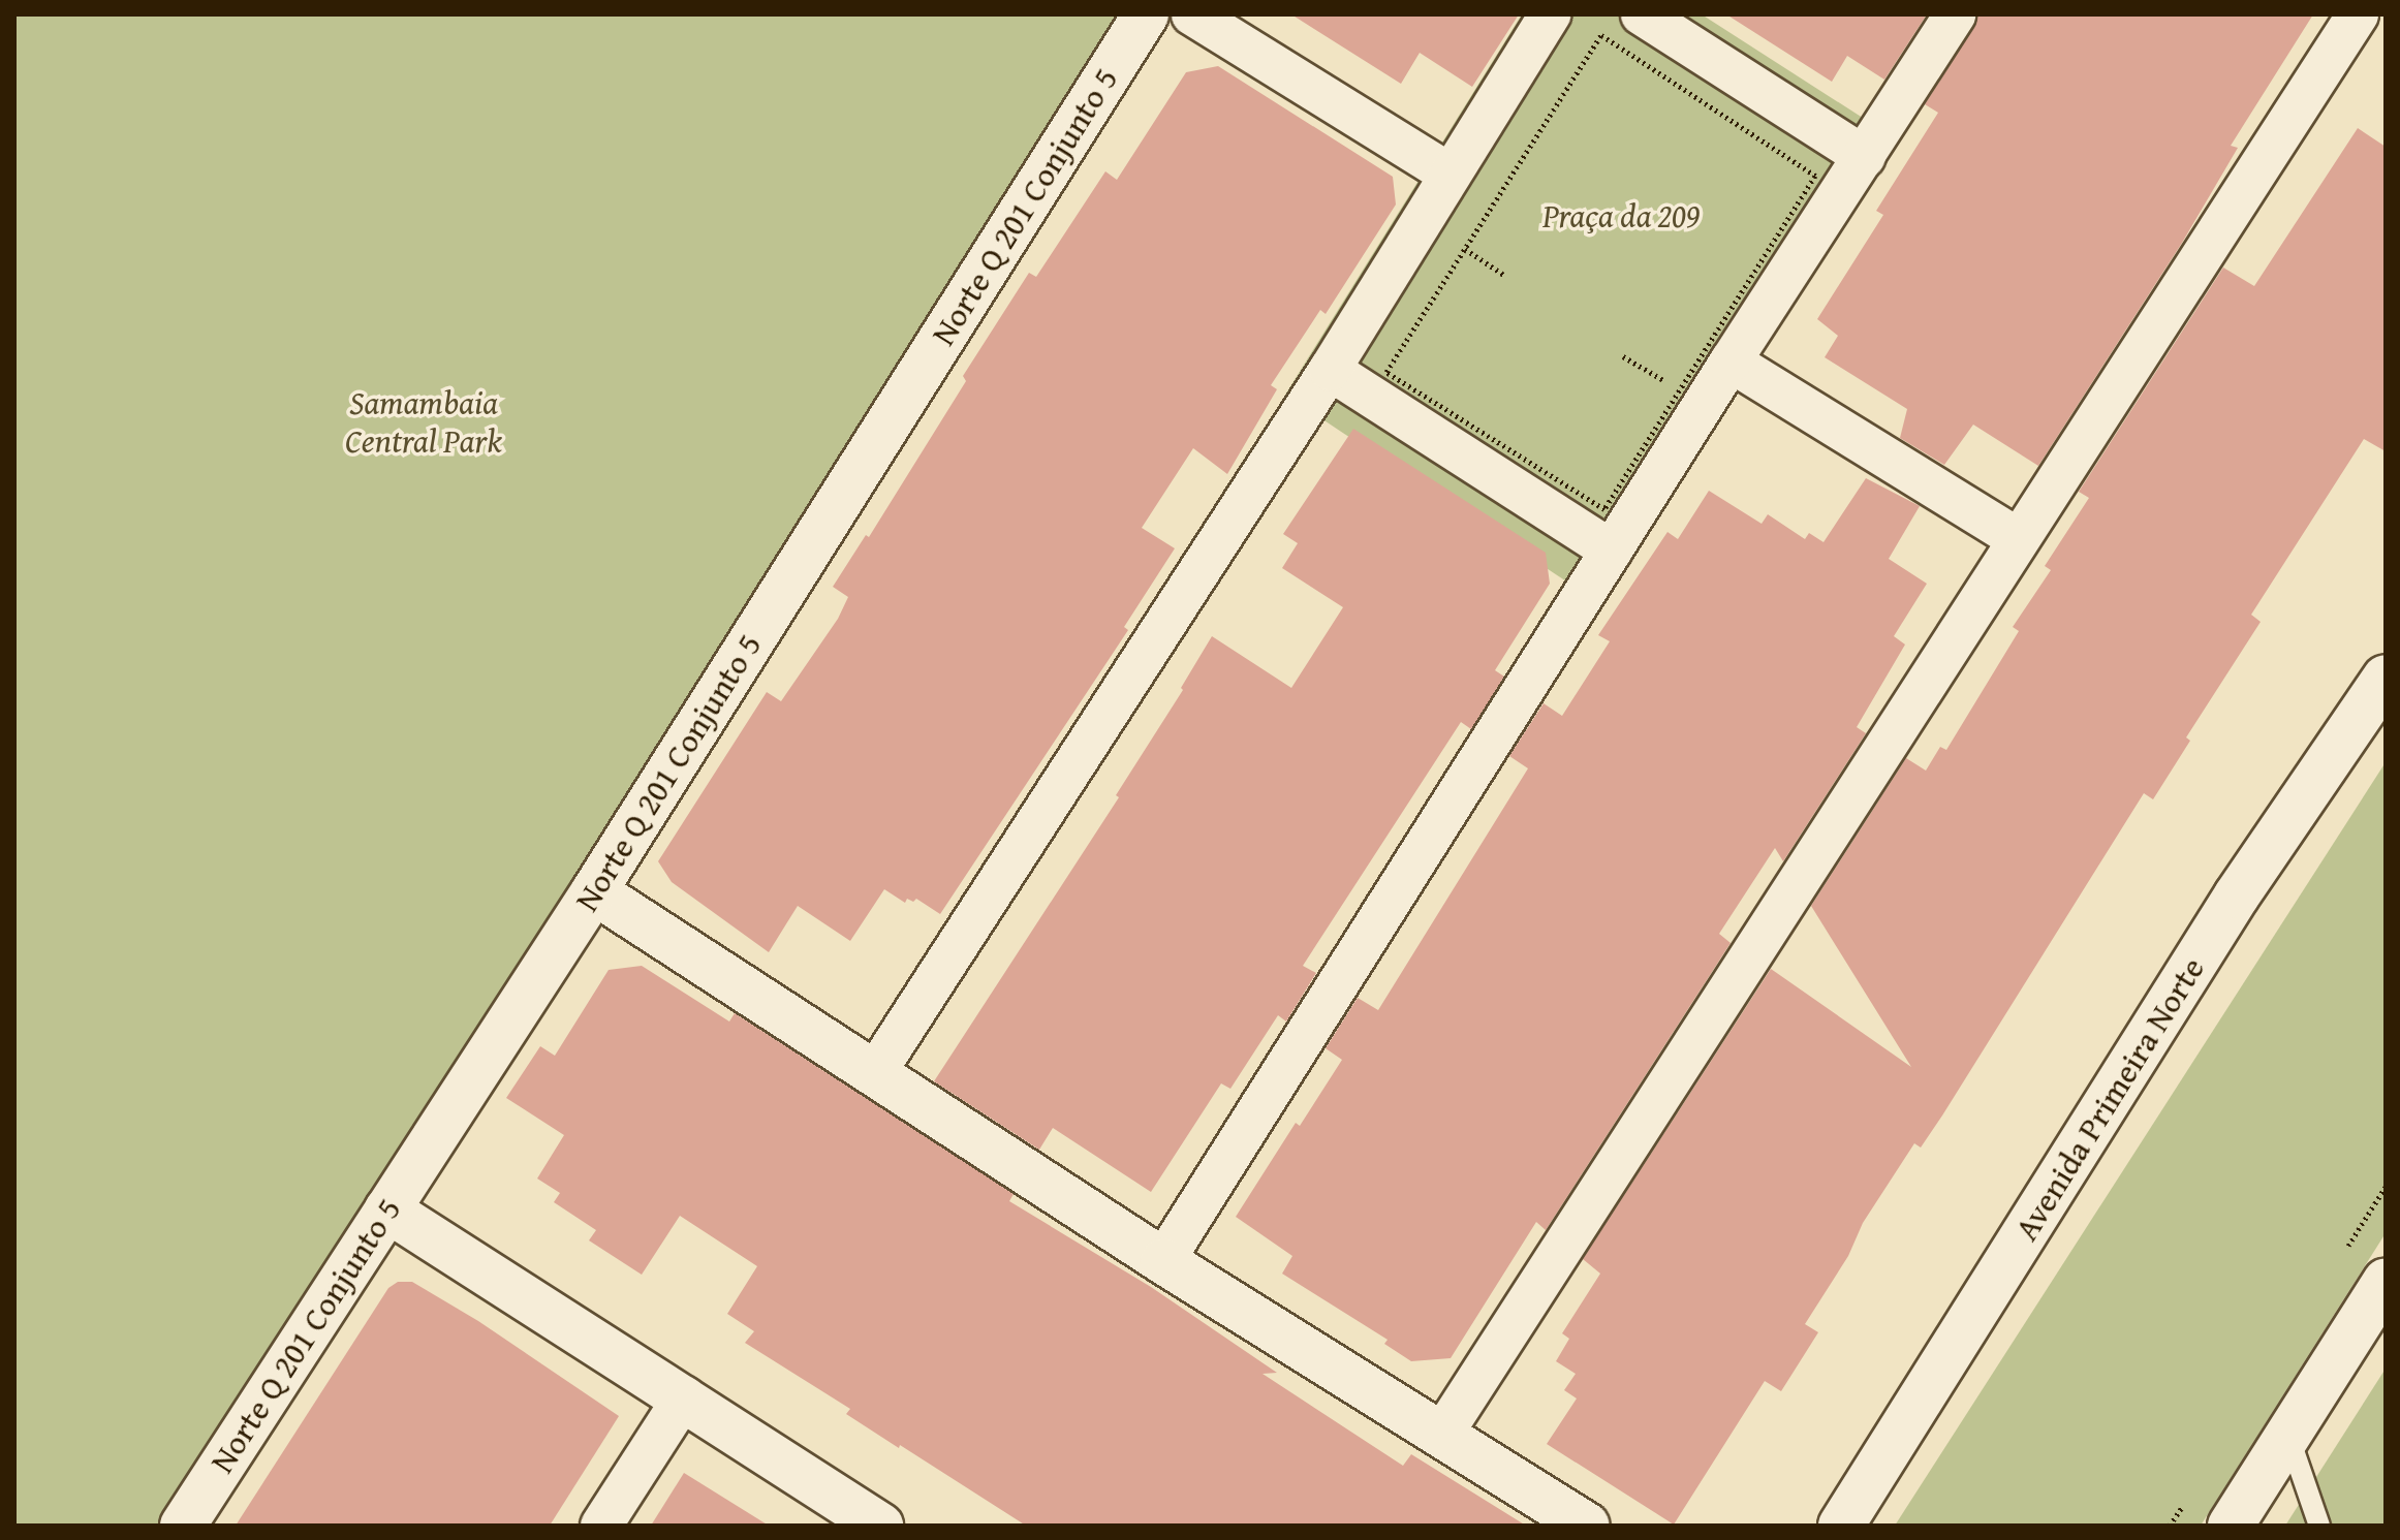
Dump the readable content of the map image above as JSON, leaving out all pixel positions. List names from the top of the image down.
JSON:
{
  "streets": {
    "street": ["Norte Q 201 Conjunto 5", "Avenida Primeira Norte"]
  },
  "parks": ["Praça da 209", "Samambaia Central Park"]
}
